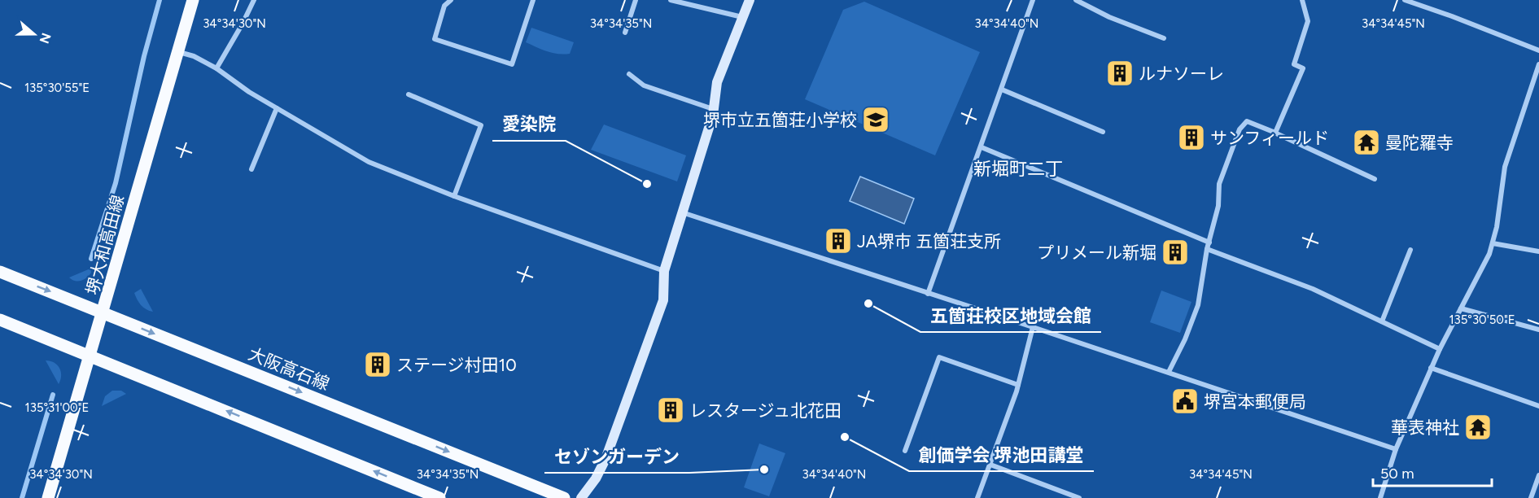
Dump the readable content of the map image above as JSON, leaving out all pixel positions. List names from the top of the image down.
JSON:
{
  "streets": {
    "main road": ["堺大和高田線", "大阪高石線"]
  },
  "crossings": [
    ["堺大和高田線", "大阪高石線"]
  ],
  "districts": ["新堀町二丁"],
  "places": {
    "building": [
      "ルナソーレ",
      "サンフィールド",
      "JA堺市 五箇荘支所",
      "プリメール新堀",
      "ステージ村田10",
      "レスタージュ北花田"
    ],
    "school or university": ["堺市立五箇荘小学校"],
    "temple": ["曼陀羅寺", "華表神社"],
    "other": [
      "愛染院",
      "五箇荘校区地域会館",
      "創価学会 堺池田講堂",
      "セゾンガーデン"
    ],
    "public building": ["堺宮本郵便局"]
  },
  "scale_bar": "50 m",
  "north": "right",
  "coordinates": [
    "34°34'45\"N",
    "34°34'30\"N",
    "34°34'35\"N",
    "34°34'40\"N",
    "135°30'55\"E",
    "135°30'50\"E",
    "135°31'00\"E"
  ]
}
